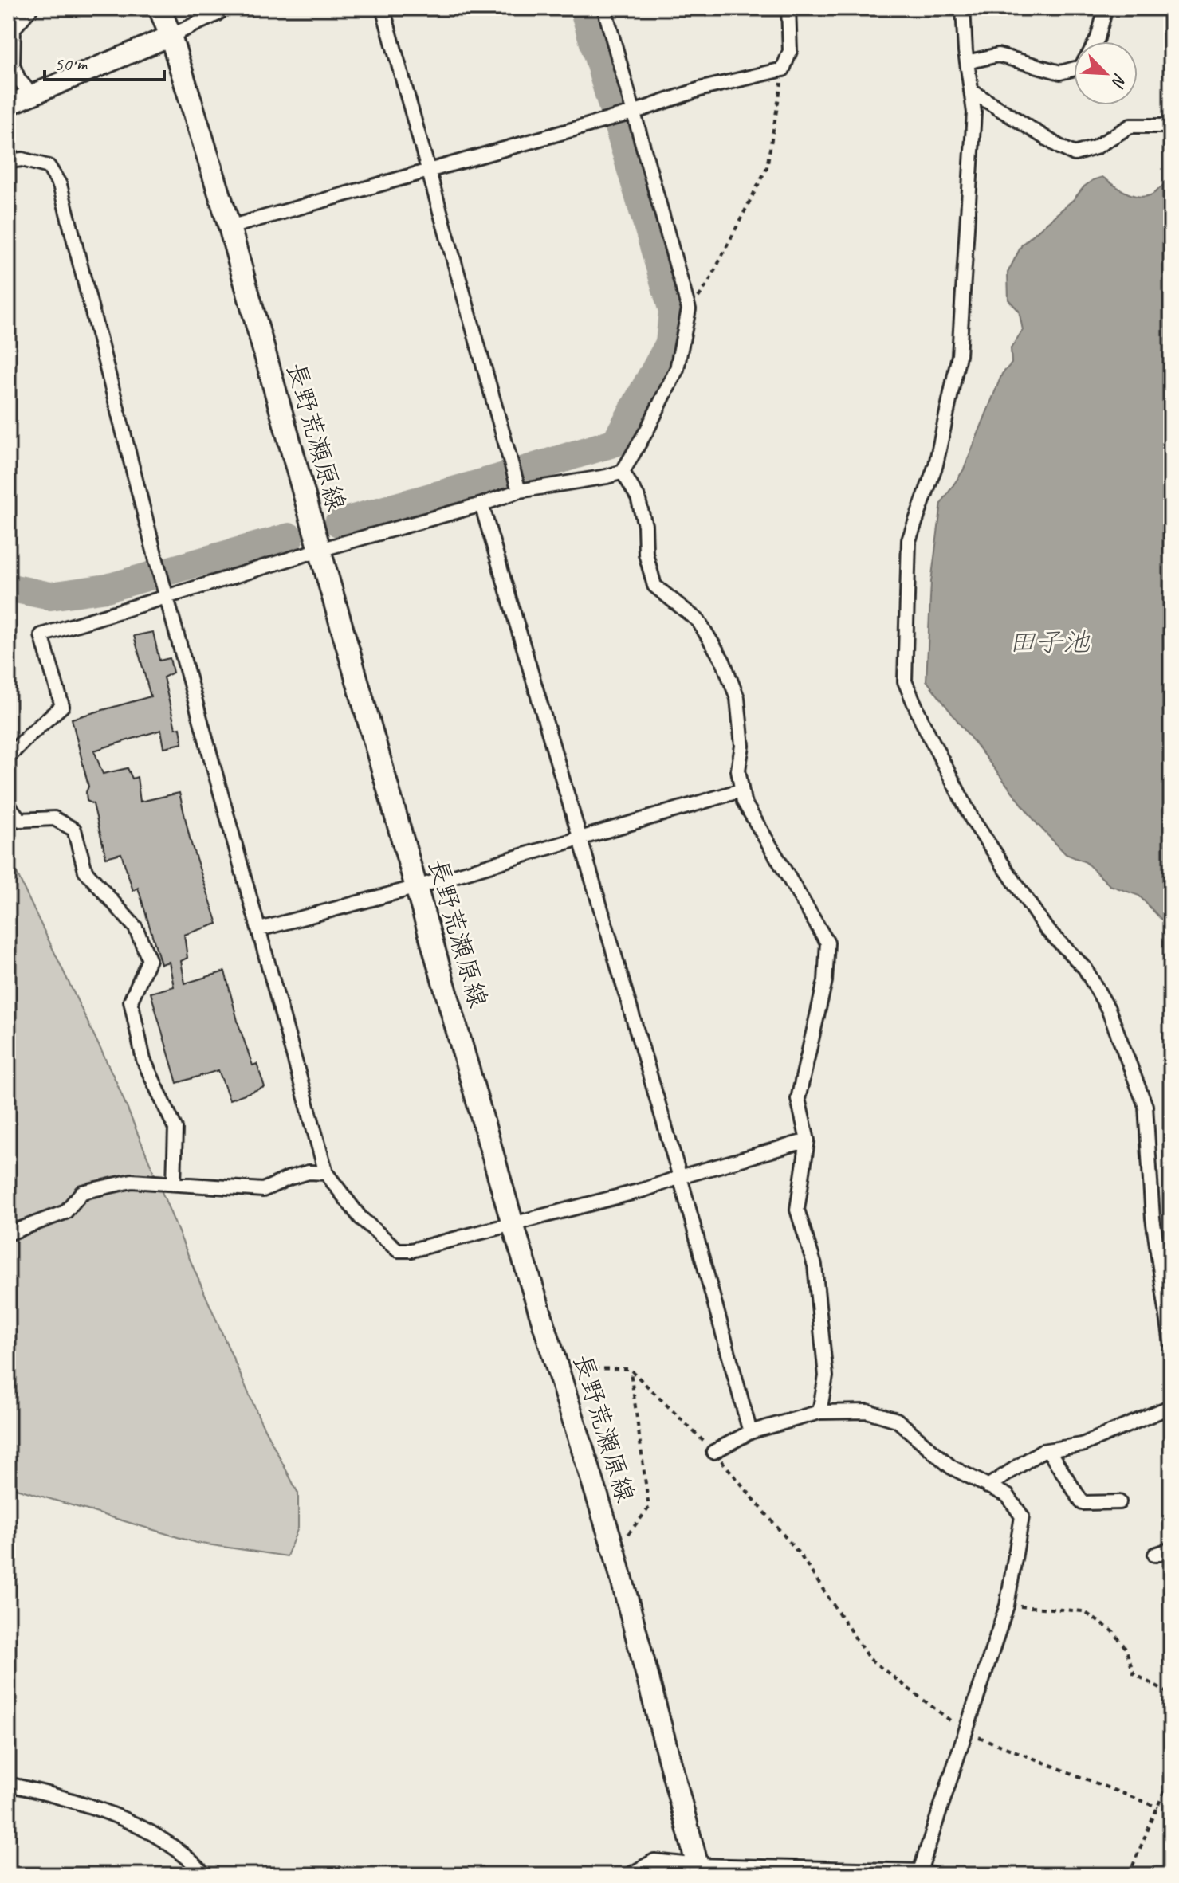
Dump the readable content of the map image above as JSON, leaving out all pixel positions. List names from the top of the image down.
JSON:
{
  "streets": {
    "main road": ["長野荒瀬原線"]
  },
  "water": ["田子池"],
  "scale_bar": "50 m",
  "north": "bottom right"
}
